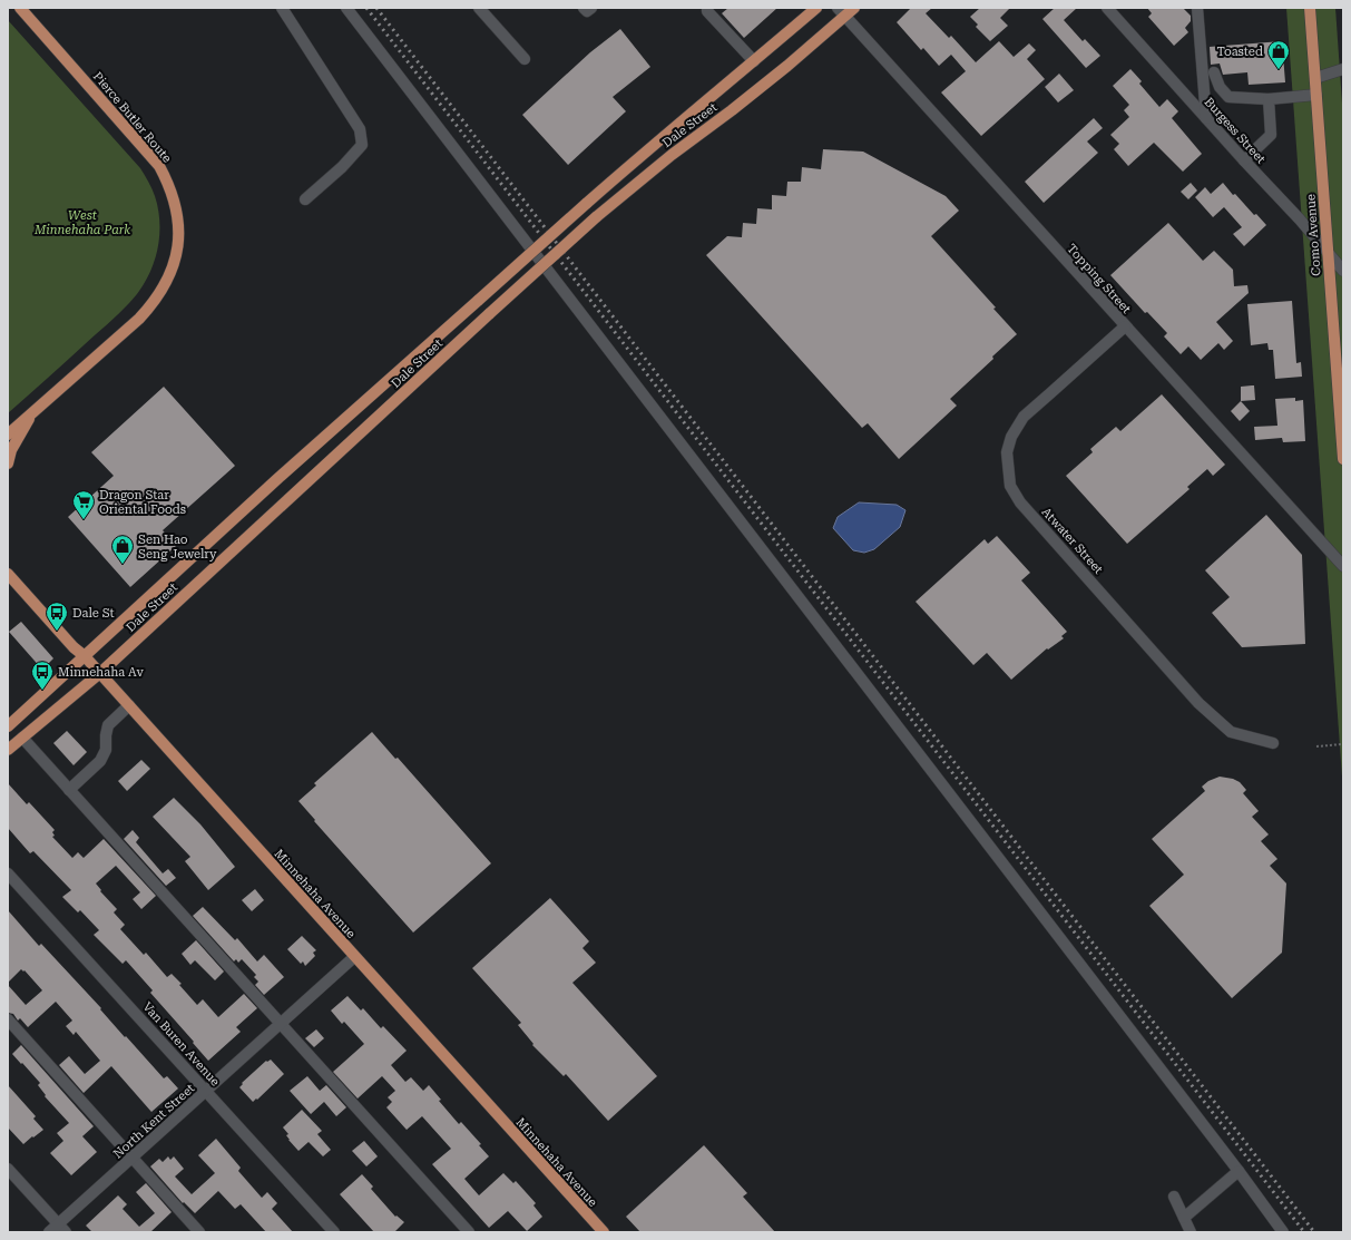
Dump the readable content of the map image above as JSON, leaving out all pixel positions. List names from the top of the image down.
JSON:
{
  "streets": {
    "main road": [
      "Pierce Butler Route",
      "Dale Street",
      "Como Avenue",
      "Minnehaha Avenue"
    ],
    "street": [
      "Burgess Street",
      "Topping Street",
      "Atwater Street",
      "Van Buren Avenue",
      "North Kent Street"
    ]
  },
  "crossings": [
    ["Dale Street", "Topping Street"],
    ["Dale Street", "Minnehaha Avenue"],
    ["Burgess Street", "Como Avenue"],
    ["Topping Street", "Atwater Street"],
    ["Minnehaha Avenue", "North Kent Street"],
    ["Van Buren Avenue", "North Kent Street"]
  ],
  "parks": ["West Minnehaha Park"],
  "places": {
    "shop": ["Toasted", "Sen Hao Seng Jewelry"],
    "supermarket": ["Dragon Star Oriental Foods"],
    "bus stop": ["Dale St", "Minnehaha Av"]
  }
}
